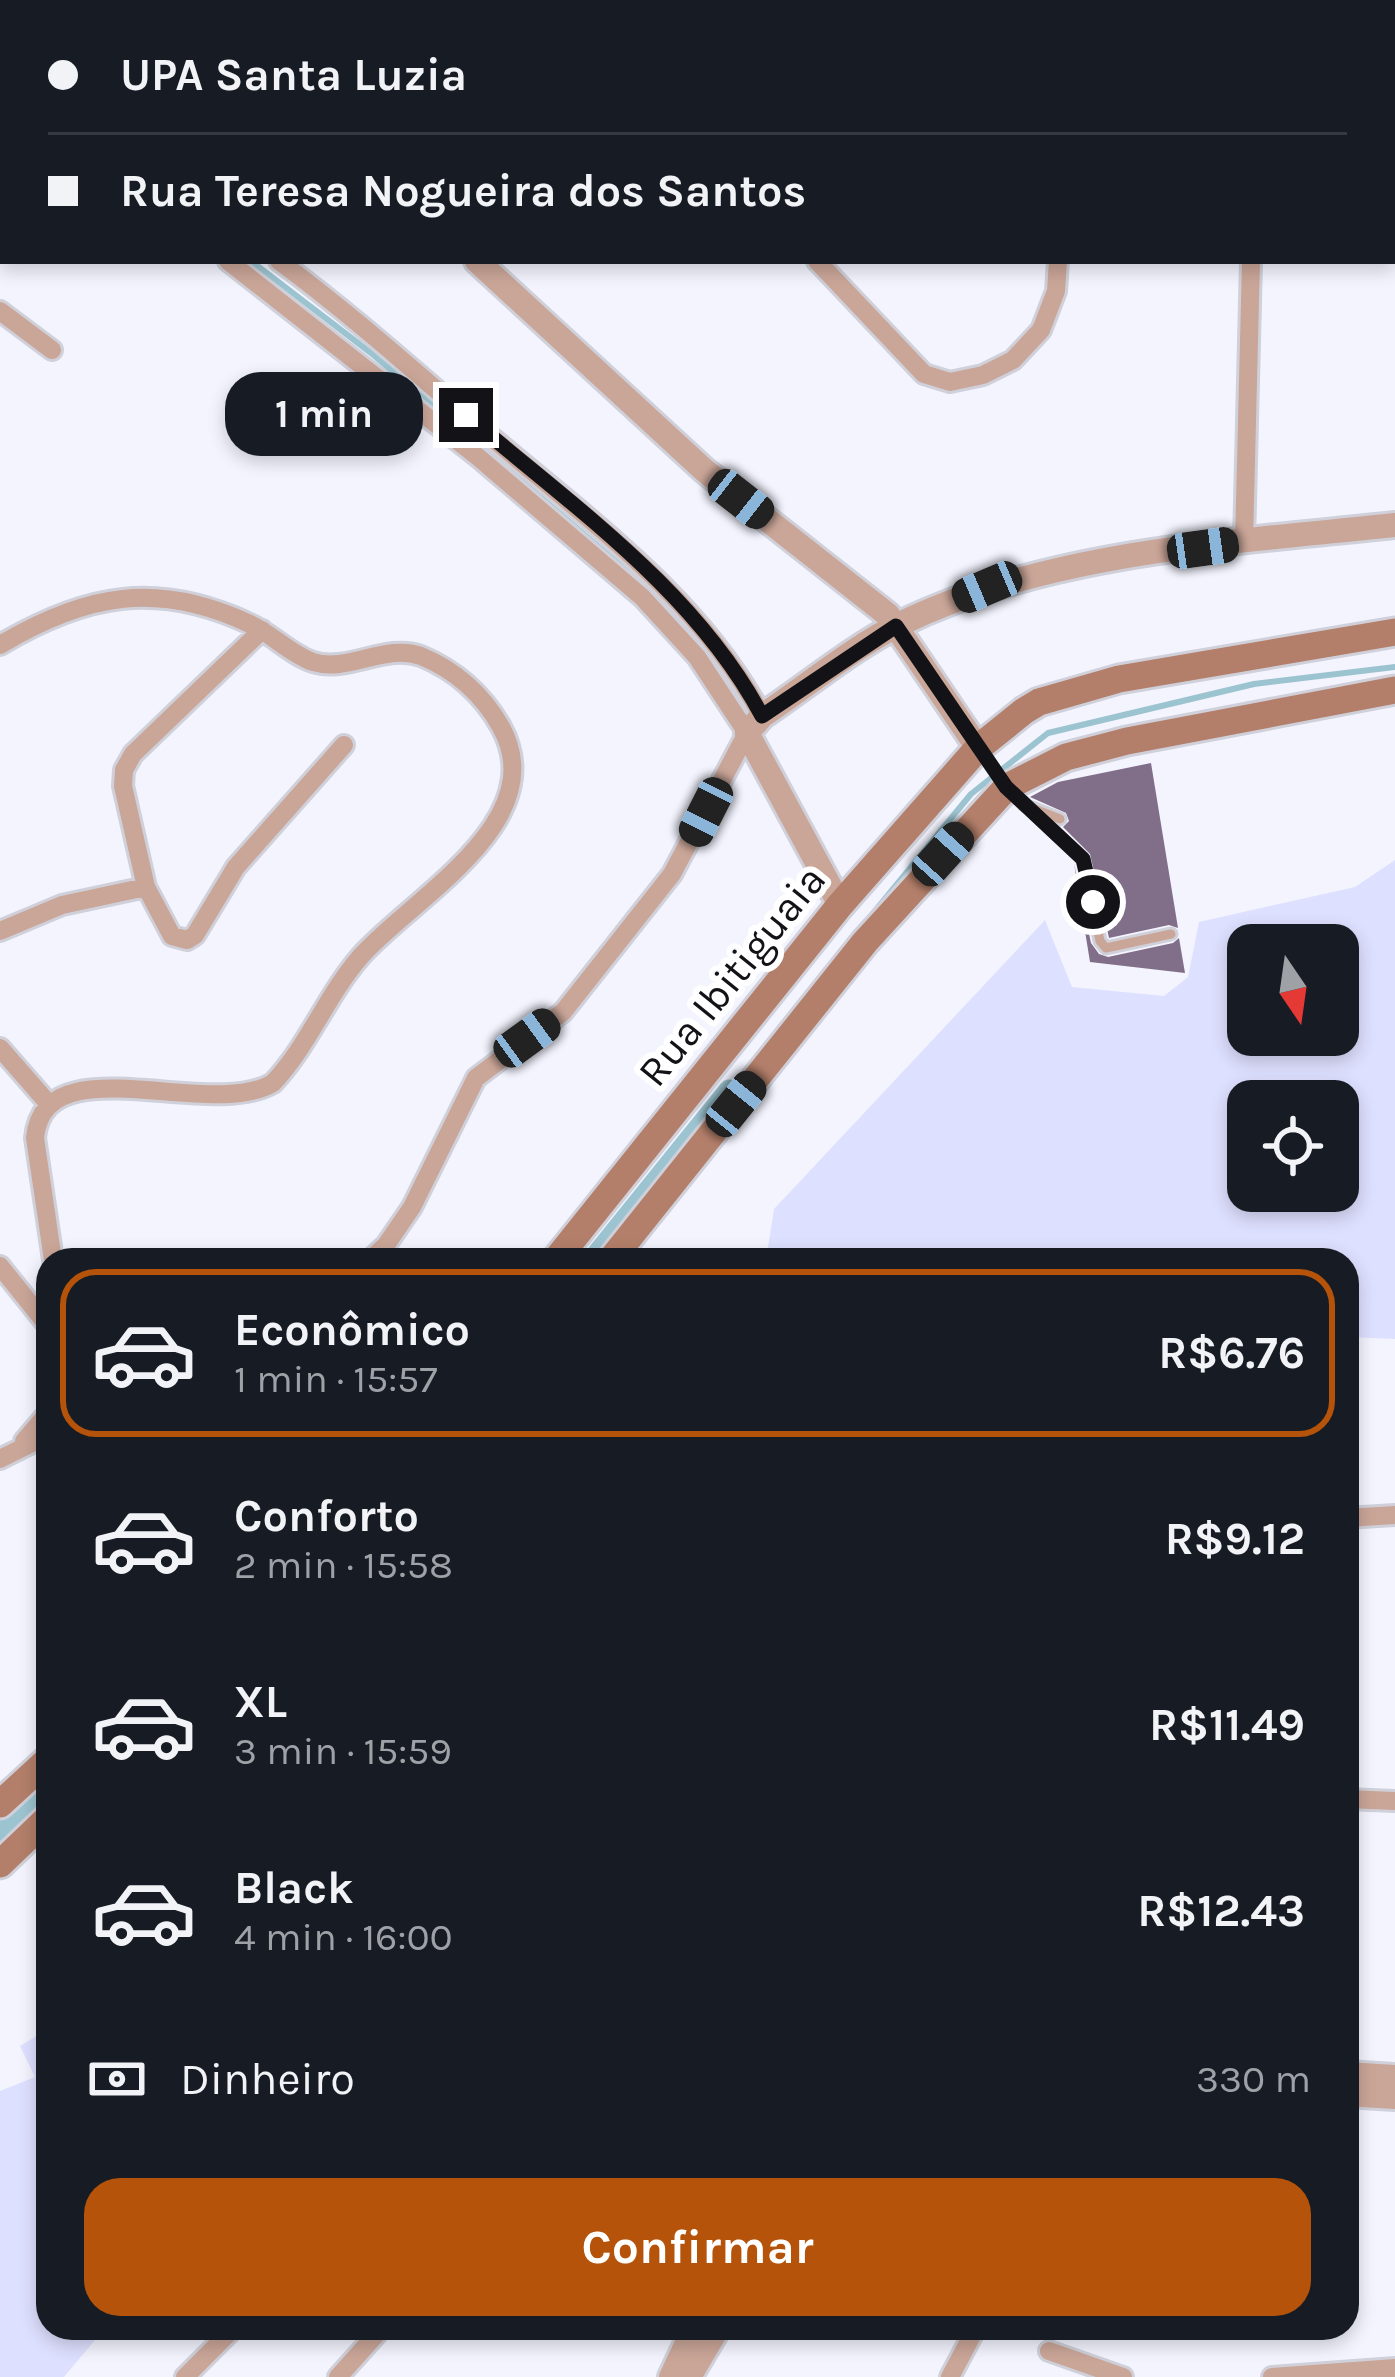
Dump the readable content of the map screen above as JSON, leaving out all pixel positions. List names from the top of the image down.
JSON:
{
  "streets": {
    "main road": ["Rua Ibitiguaia"]
  },
  "north": "bottom",
  "page": {
    "banner": ["UPA Santa Luzia", "Rua Teresa Nogueira dos Santos"],
    "bubble": "1 min",
    "list": [
      {
        "name": "Econômico",
        "note": "1 min · 15:57",
        "value": "R$6.76"
      },
      {
        "name": "Conforto",
        "note": "2 min · 15:58",
        "value": "R$9.12"
      },
      {
        "name": "XL",
        "note": "3 min · 15:59",
        "value": "R$11.49"
      },
      {
        "name": "Black",
        "note": "4 min · 16:00",
        "value": "R$12.43"
      }
    ],
    "pay": ["Dinheiro", "330 m"],
    "buttons": "Confirmar"
  }
}
